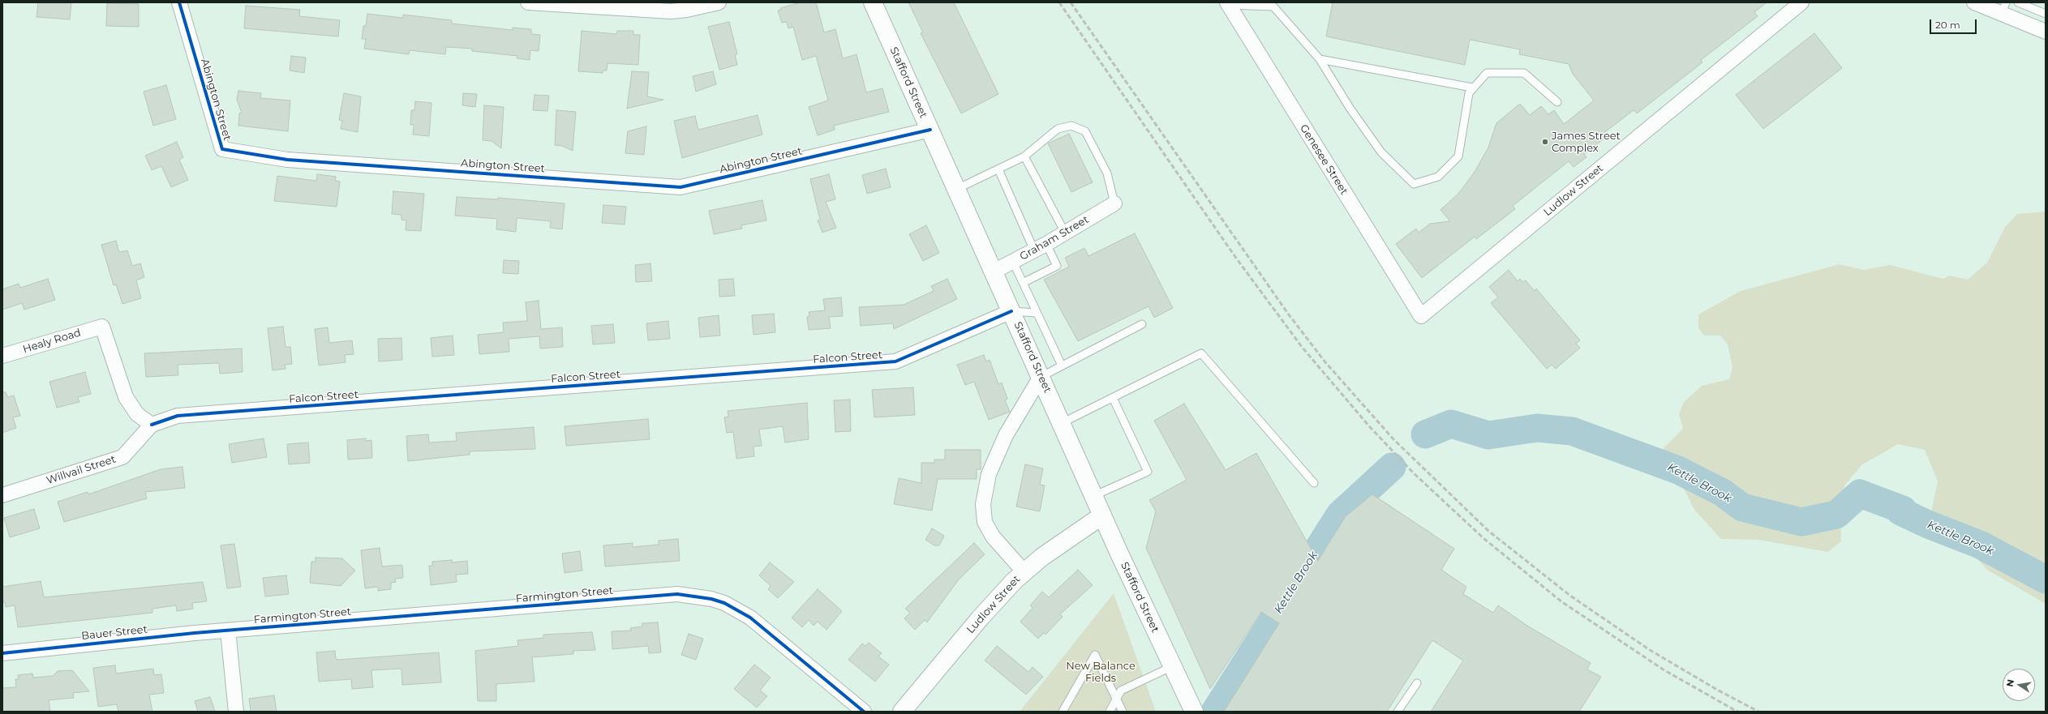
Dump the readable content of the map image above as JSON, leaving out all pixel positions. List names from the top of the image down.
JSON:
{
  "streets": {
    "main road": ["Stafford Street", "Ludlow Street"],
    "street": [
      "Abington Street",
      "Genesee Street",
      "Graham Street",
      "Healy Road",
      "Falcon Street",
      "Willvail Street",
      "Farmington Street",
      "Bauer Street"
    ]
  },
  "crossings": [
    ["Stafford Street", "Abington Street"],
    ["Stafford Street", "Ludlow Street"],
    ["Stafford Street", "Graham Street"],
    ["Stafford Street", "Falcon Street"],
    ["Genesee Street", "Ludlow Street"],
    ["Healy Road", "Falcon Street"],
    ["Healy Road", "Willvail Street"],
    ["Falcon Street", "Willvail Street"],
    ["Farmington Street", "Bauer Street"]
  ],
  "water": ["Kettle Brook"],
  "parks": ["New Balance Fields"],
  "places": ["James Street Complex"],
  "scale_bar": "20 m",
  "north": "left"
}
